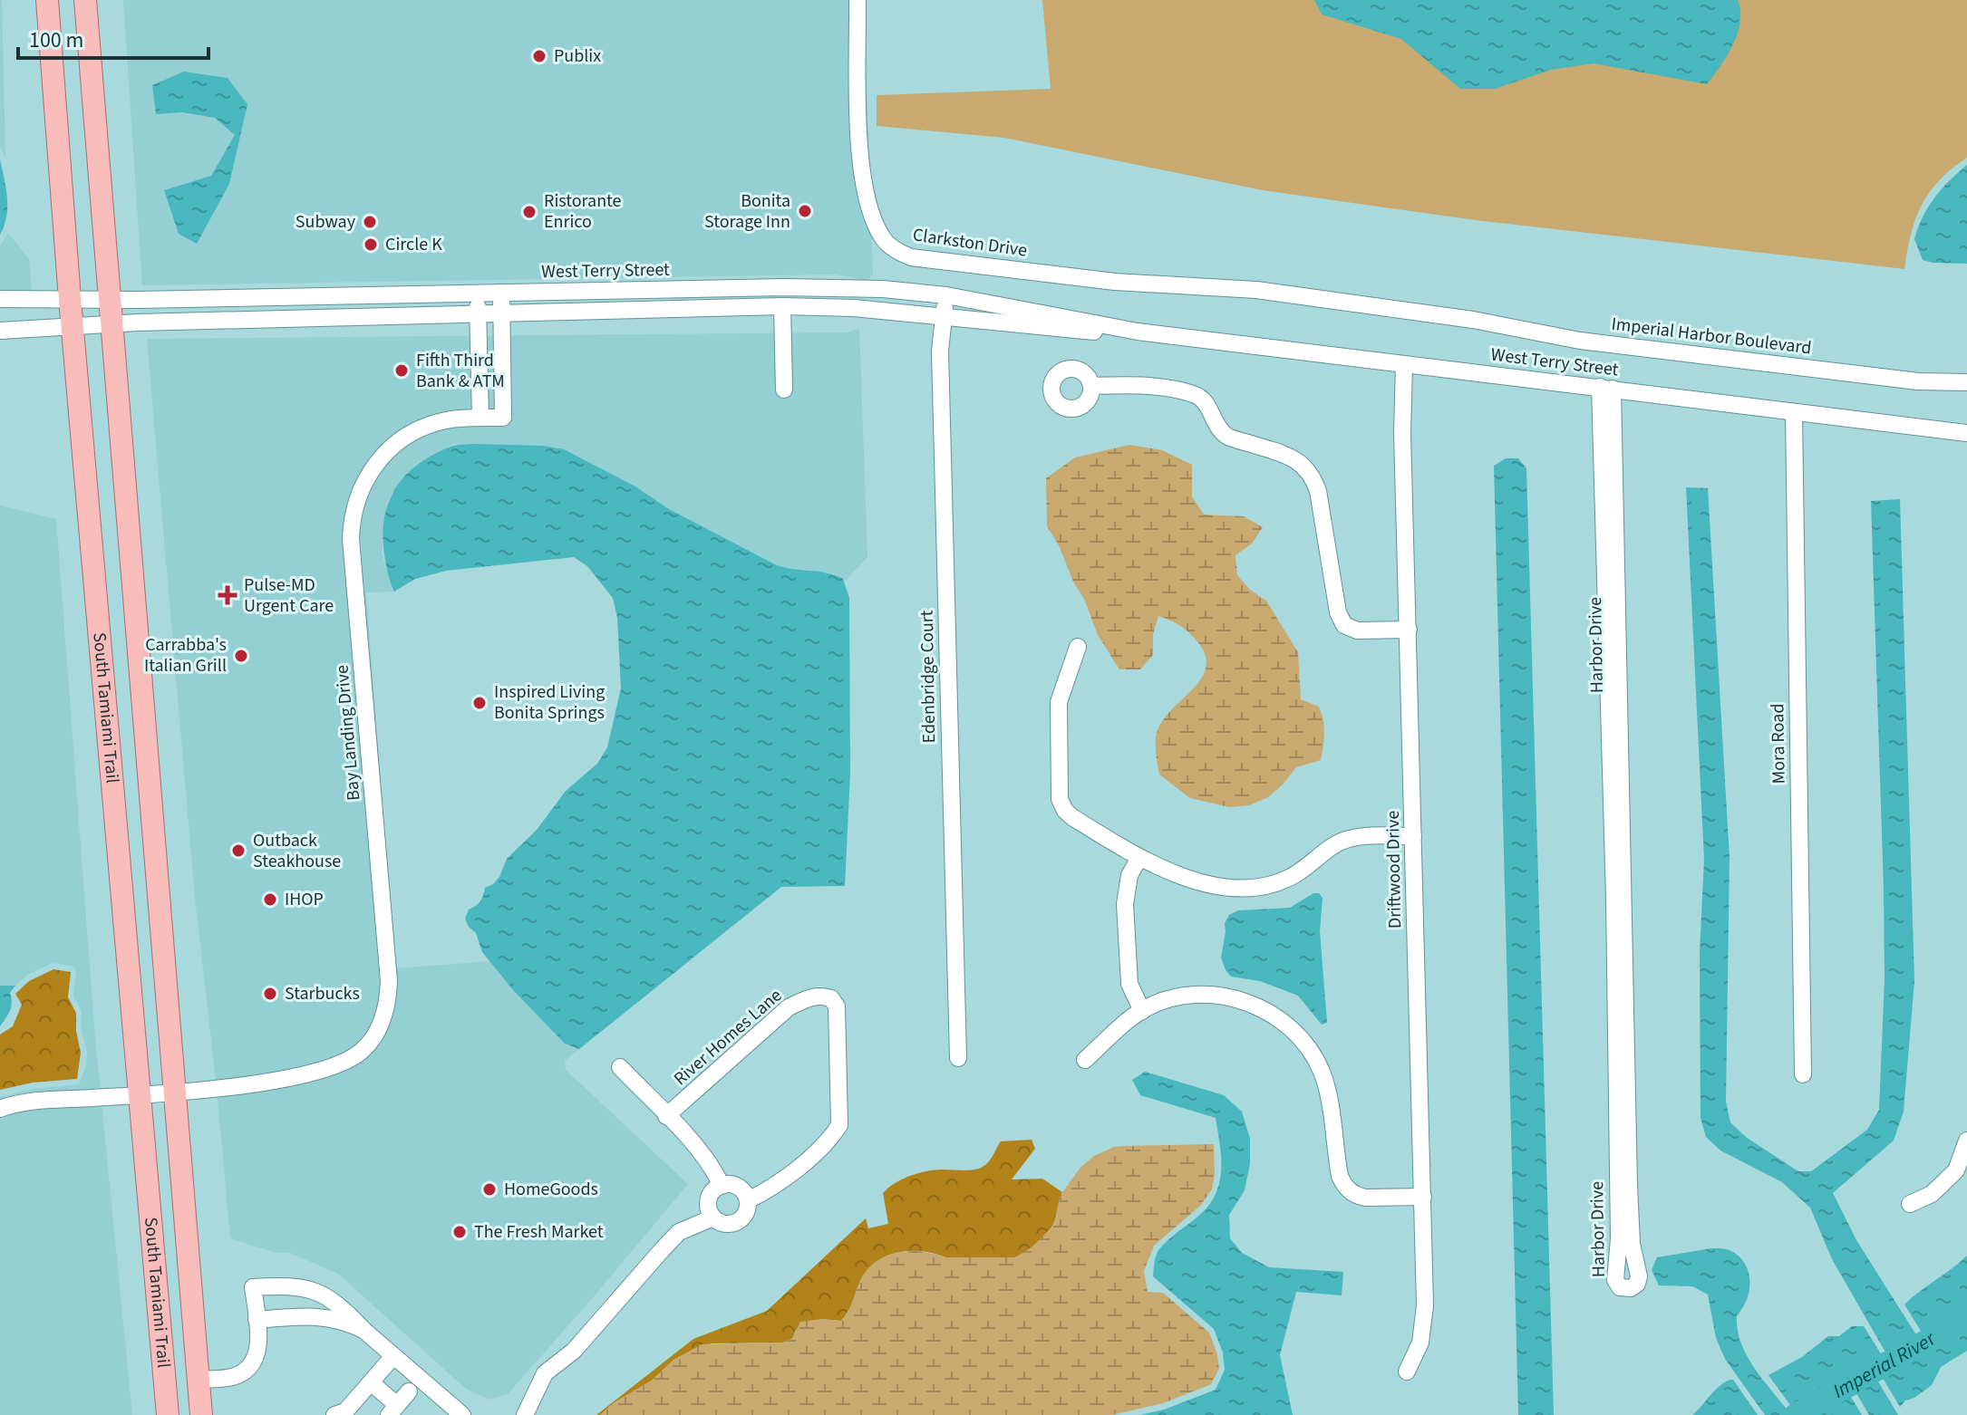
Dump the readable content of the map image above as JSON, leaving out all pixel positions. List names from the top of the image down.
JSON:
{
  "streets": {
    "main road": ["South Tamiami Trail"],
    "street": [
      "Clarkston Drive",
      "West Terry Street",
      "Imperial Harbor Boulevard",
      "Harbor Drive",
      "Edenbridge Court",
      "Bay Landing Drive",
      "Mora Road",
      "Driftwood Drive",
      "River Homes Lane"
    ]
  },
  "crossings": [
    ["Clarkston Drive", "Imperial Harbor Boulevard"],
    ["West Terry Street", "Harbor Drive"],
    ["West Terry Street", "Edenbridge Court"],
    ["West Terry Street", "South Tamiami Trail"],
    ["West Terry Street", "Bay Landing Drive"],
    ["West Terry Street", "Mora Road"],
    ["West Terry Street", "Driftwood Drive"],
    ["South Tamiami Trail", "Bay Landing Drive"]
  ],
  "water": ["Imperial River"],
  "places": {
    "other": [
      "Publix",
      "Bonita Storage Inn",
      "Ristorante Enrico",
      "Subway",
      "Circle K",
      "Fifth Third Bank & ATM",
      "Carrabba's Italian Grill",
      "Inspired Living Bonita Springs",
      "Outback Steakhouse",
      "IHOP",
      "Starbucks",
      "HomeGoods",
      "The Fresh Market"
    ],
    "health": ["Pulse-MD Urgent Care"]
  },
  "scale_bar": "100 m"
}
